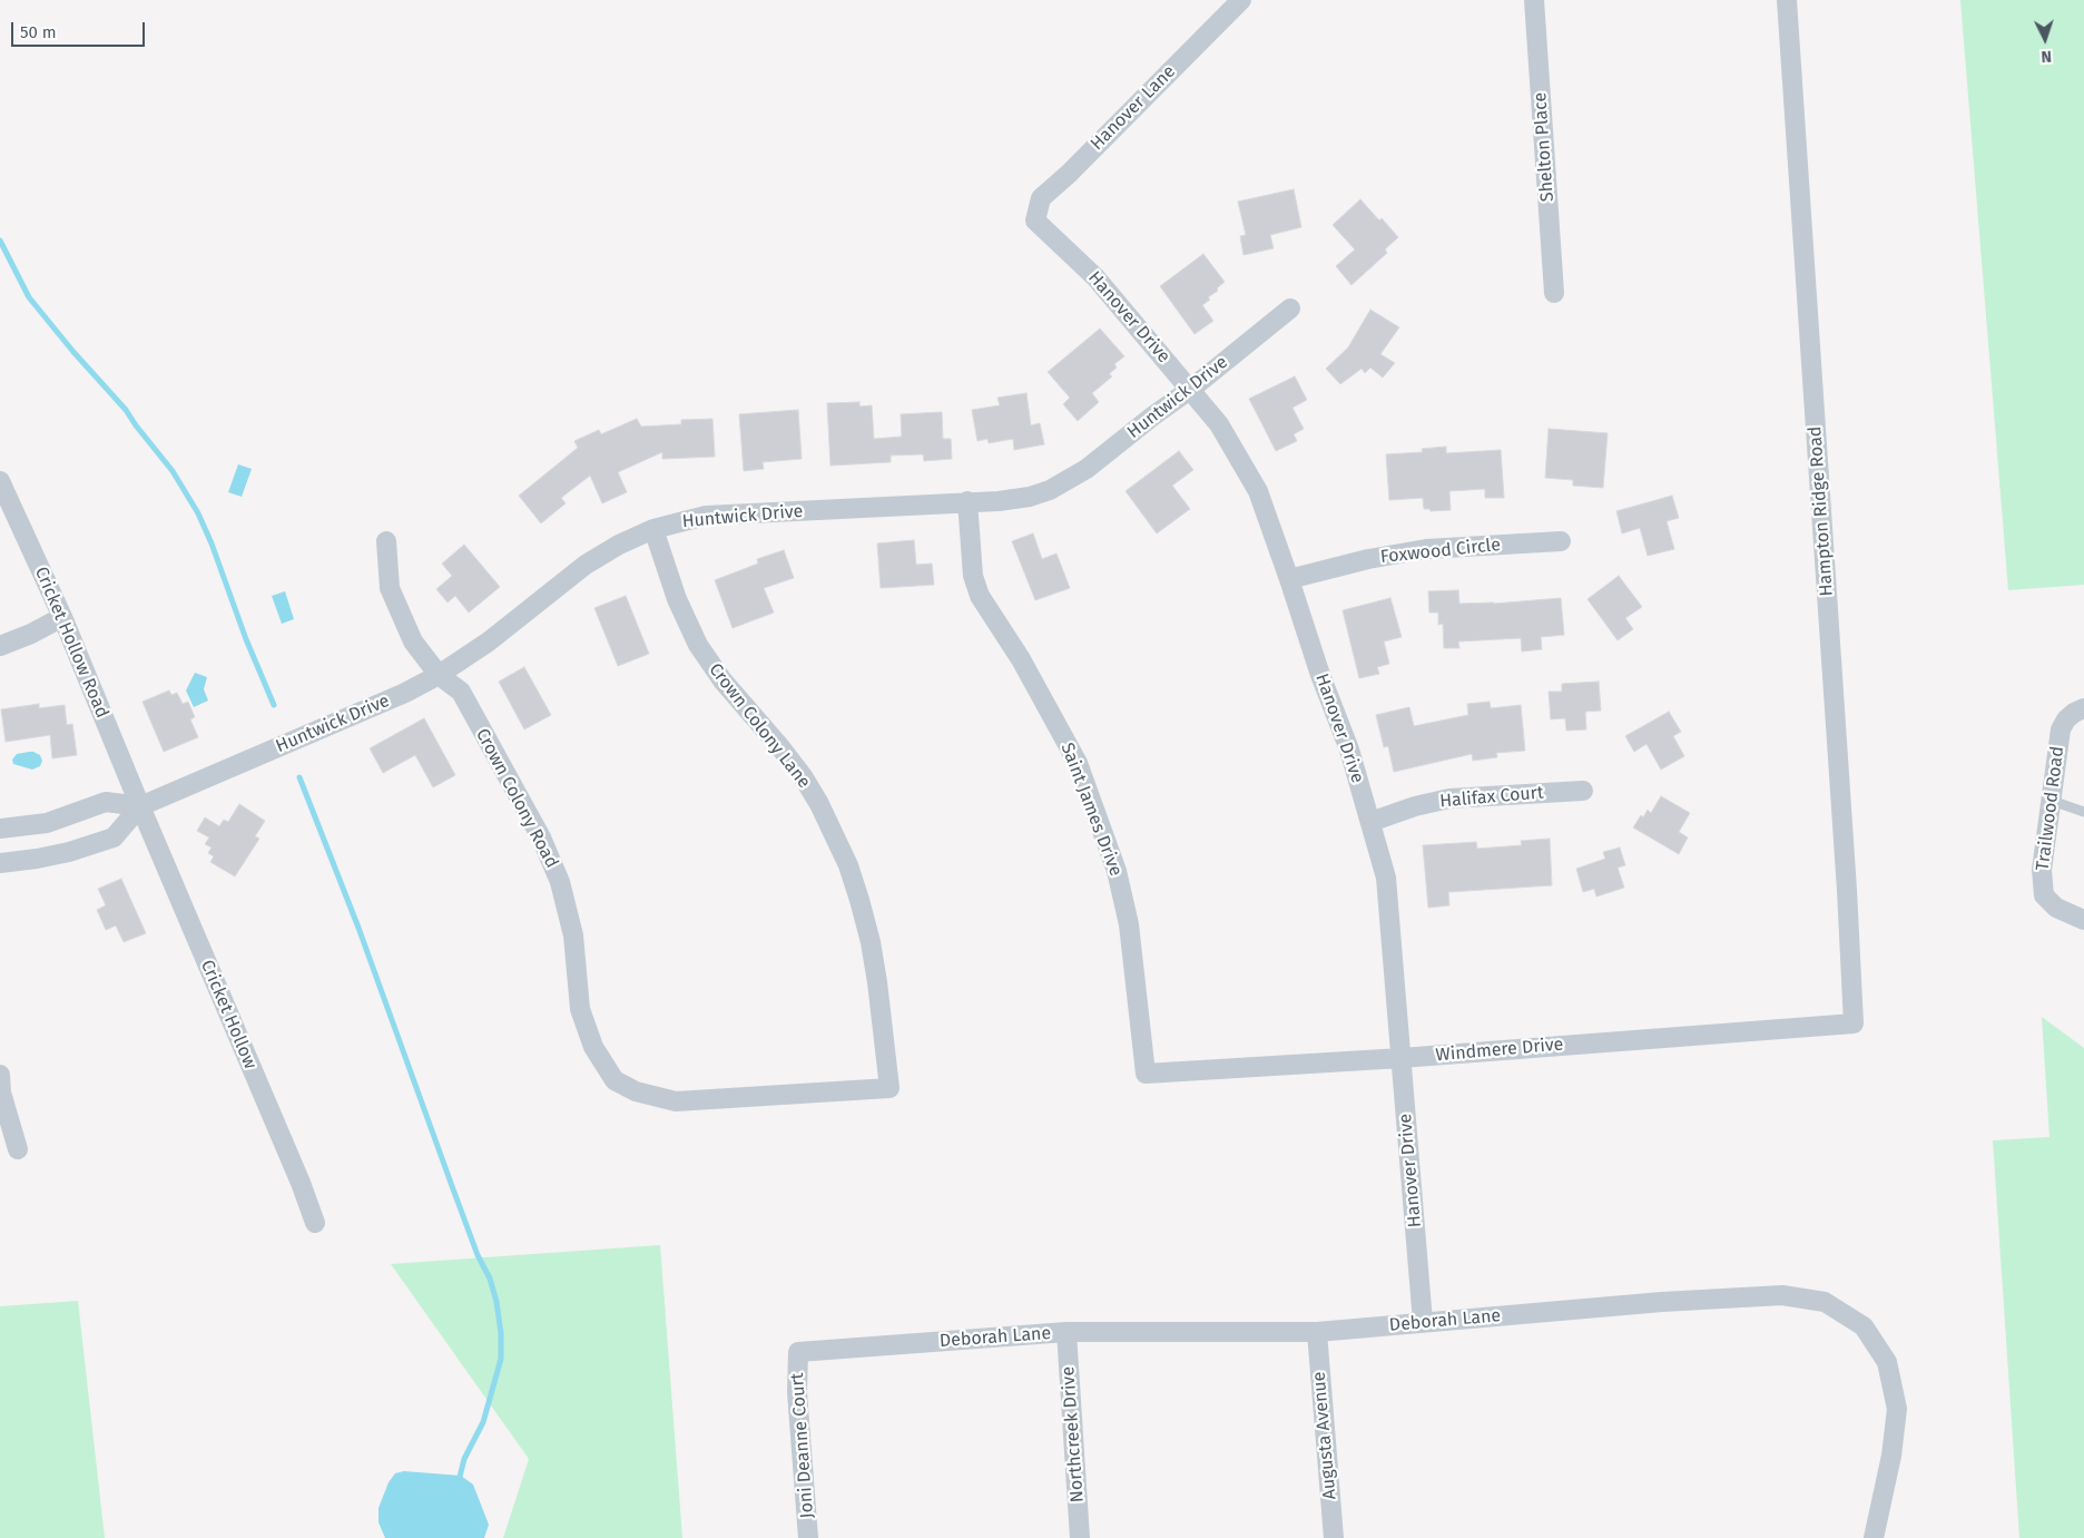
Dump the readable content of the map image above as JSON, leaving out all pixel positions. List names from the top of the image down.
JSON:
{
  "streets": {
    "street": [
      "Hanover Lane",
      "Shelton Place",
      "Hanover Drive",
      "Huntwick Drive",
      "Hampton Ridge Road",
      "Foxwood Circle",
      "Cricket Hollow Road",
      "Crown Colony Lane",
      "Halifax Court",
      "Crown Colony Road",
      "Trailwood Road",
      "Saint James Drive",
      "Cricket Hollow",
      "Windmere Drive",
      "Deborah Lane",
      "Northcreek Drive",
      "Augusta Avenue",
      "Joni Deanne Court"
    ]
  },
  "crossings": [
    ["Hanover Lane", "Hanover Drive"],
    ["Hanover Drive", "Huntwick Drive"],
    ["Hanover Drive", "Foxwood Circle"],
    ["Hanover Drive", "Halifax Court"],
    ["Hanover Drive", "Windmere Drive"],
    ["Hanover Drive", "Deborah Lane"],
    ["Huntwick Drive", "Cricket Hollow Road"],
    ["Huntwick Drive", "Crown Colony Lane"],
    ["Huntwick Drive", "Crown Colony Road"],
    ["Huntwick Drive", "Saint James Drive"],
    ["Huntwick Drive", "Cricket Hollow"],
    ["Hampton Ridge Road", "Windmere Drive"],
    ["Cricket Hollow Road", "Cricket Hollow"],
    ["Crown Colony Lane", "Crown Colony Road"],
    ["Saint James Drive", "Windmere Drive"],
    ["Deborah Lane", "Northcreek Drive"],
    ["Deborah Lane", "Augusta Avenue"],
    ["Deborah Lane", "Joni Deanne Court"]
  ],
  "scale_bar": "50 m",
  "north": "bottom"
}
